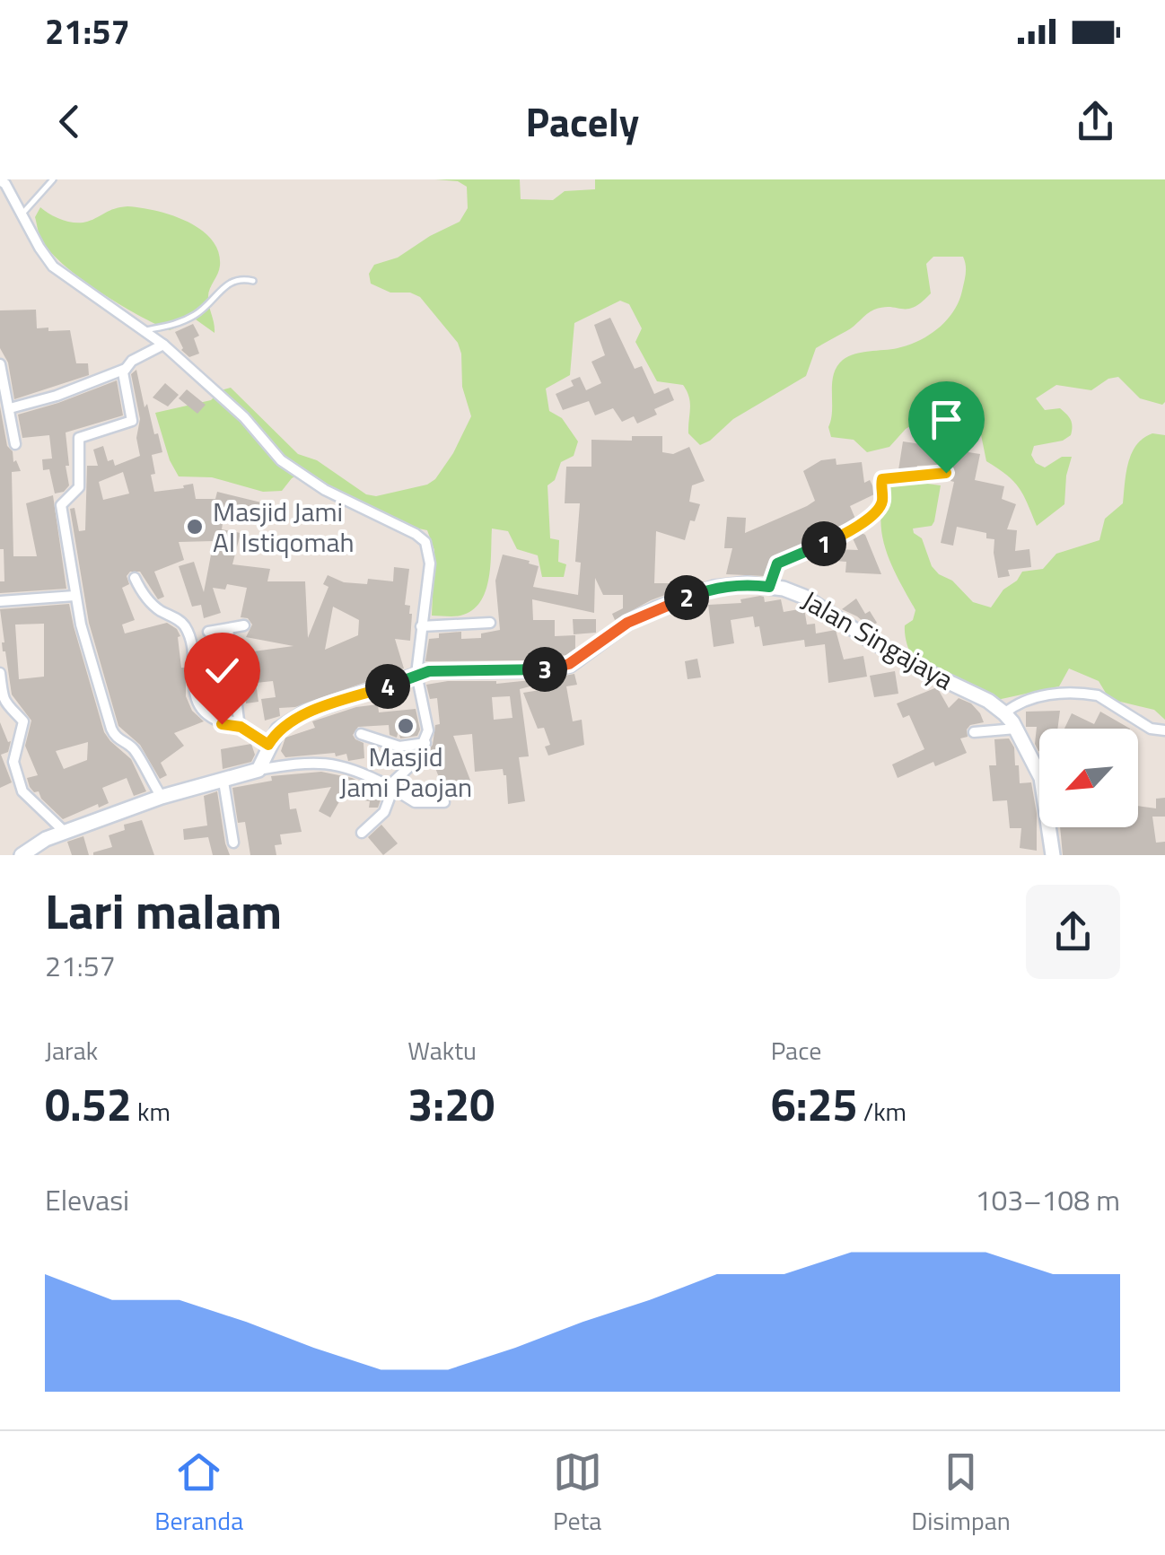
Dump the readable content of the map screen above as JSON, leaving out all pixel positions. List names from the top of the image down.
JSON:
{
  "streets": {
    "street": ["Jalan Singajaya"]
  },
  "places": ["Masjid Jami Al Istiqomah", "Masjid Jami Paojan"],
  "north": "bottom left",
  "page": {
    "status": "21:57",
    "header": "Pacely",
    "pins": [
      "1",
      "2",
      "3",
      "4"
    ],
    "heading": ["Lari malam", "21:57"],
    "stats": [
      ["Jarak", "0.52 km"],
      ["Waktu", "3:20"],
      ["Pace", "6:25 /km"]
    ],
    "chart": ["Elevasi", "103–108 m"],
    "tabs": ["Beranda", "Peta", "Disimpan"]
  }
}
